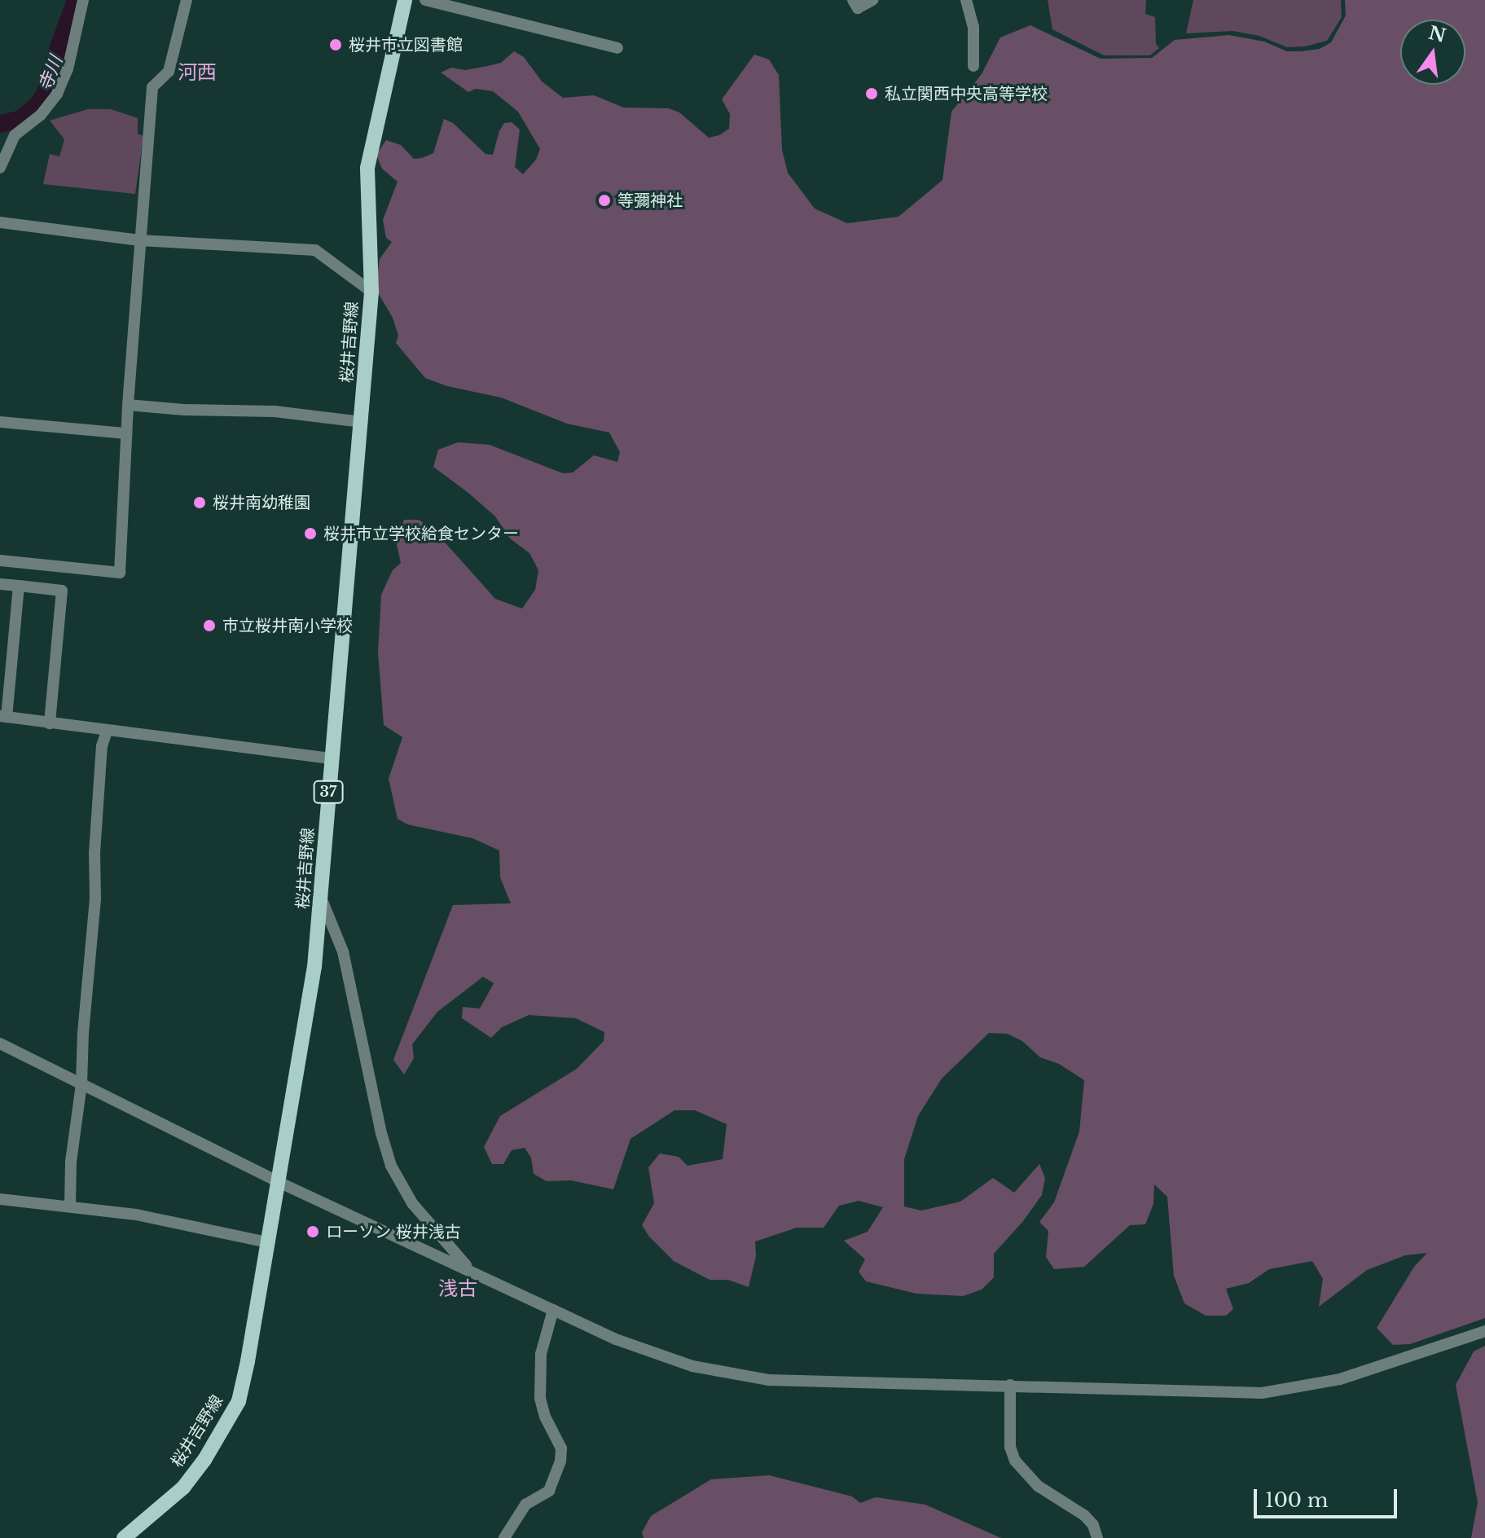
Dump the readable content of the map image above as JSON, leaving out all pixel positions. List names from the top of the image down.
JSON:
{
  "streets": {
    "main road": ["桜井吉野線", "37"]
  },
  "districts": ["河西", "浅古"],
  "water": ["寺川"],
  "places": [
    "桜井市立図書館",
    "私立関西中央高等学校",
    "等彌神社",
    "桜井南幼稚園",
    "桜井市立学校給食センター",
    "市立桜井南小学校",
    "ローソン 桜井浅古"
  ],
  "scale_bar": "100 m",
  "north": "top"
}
